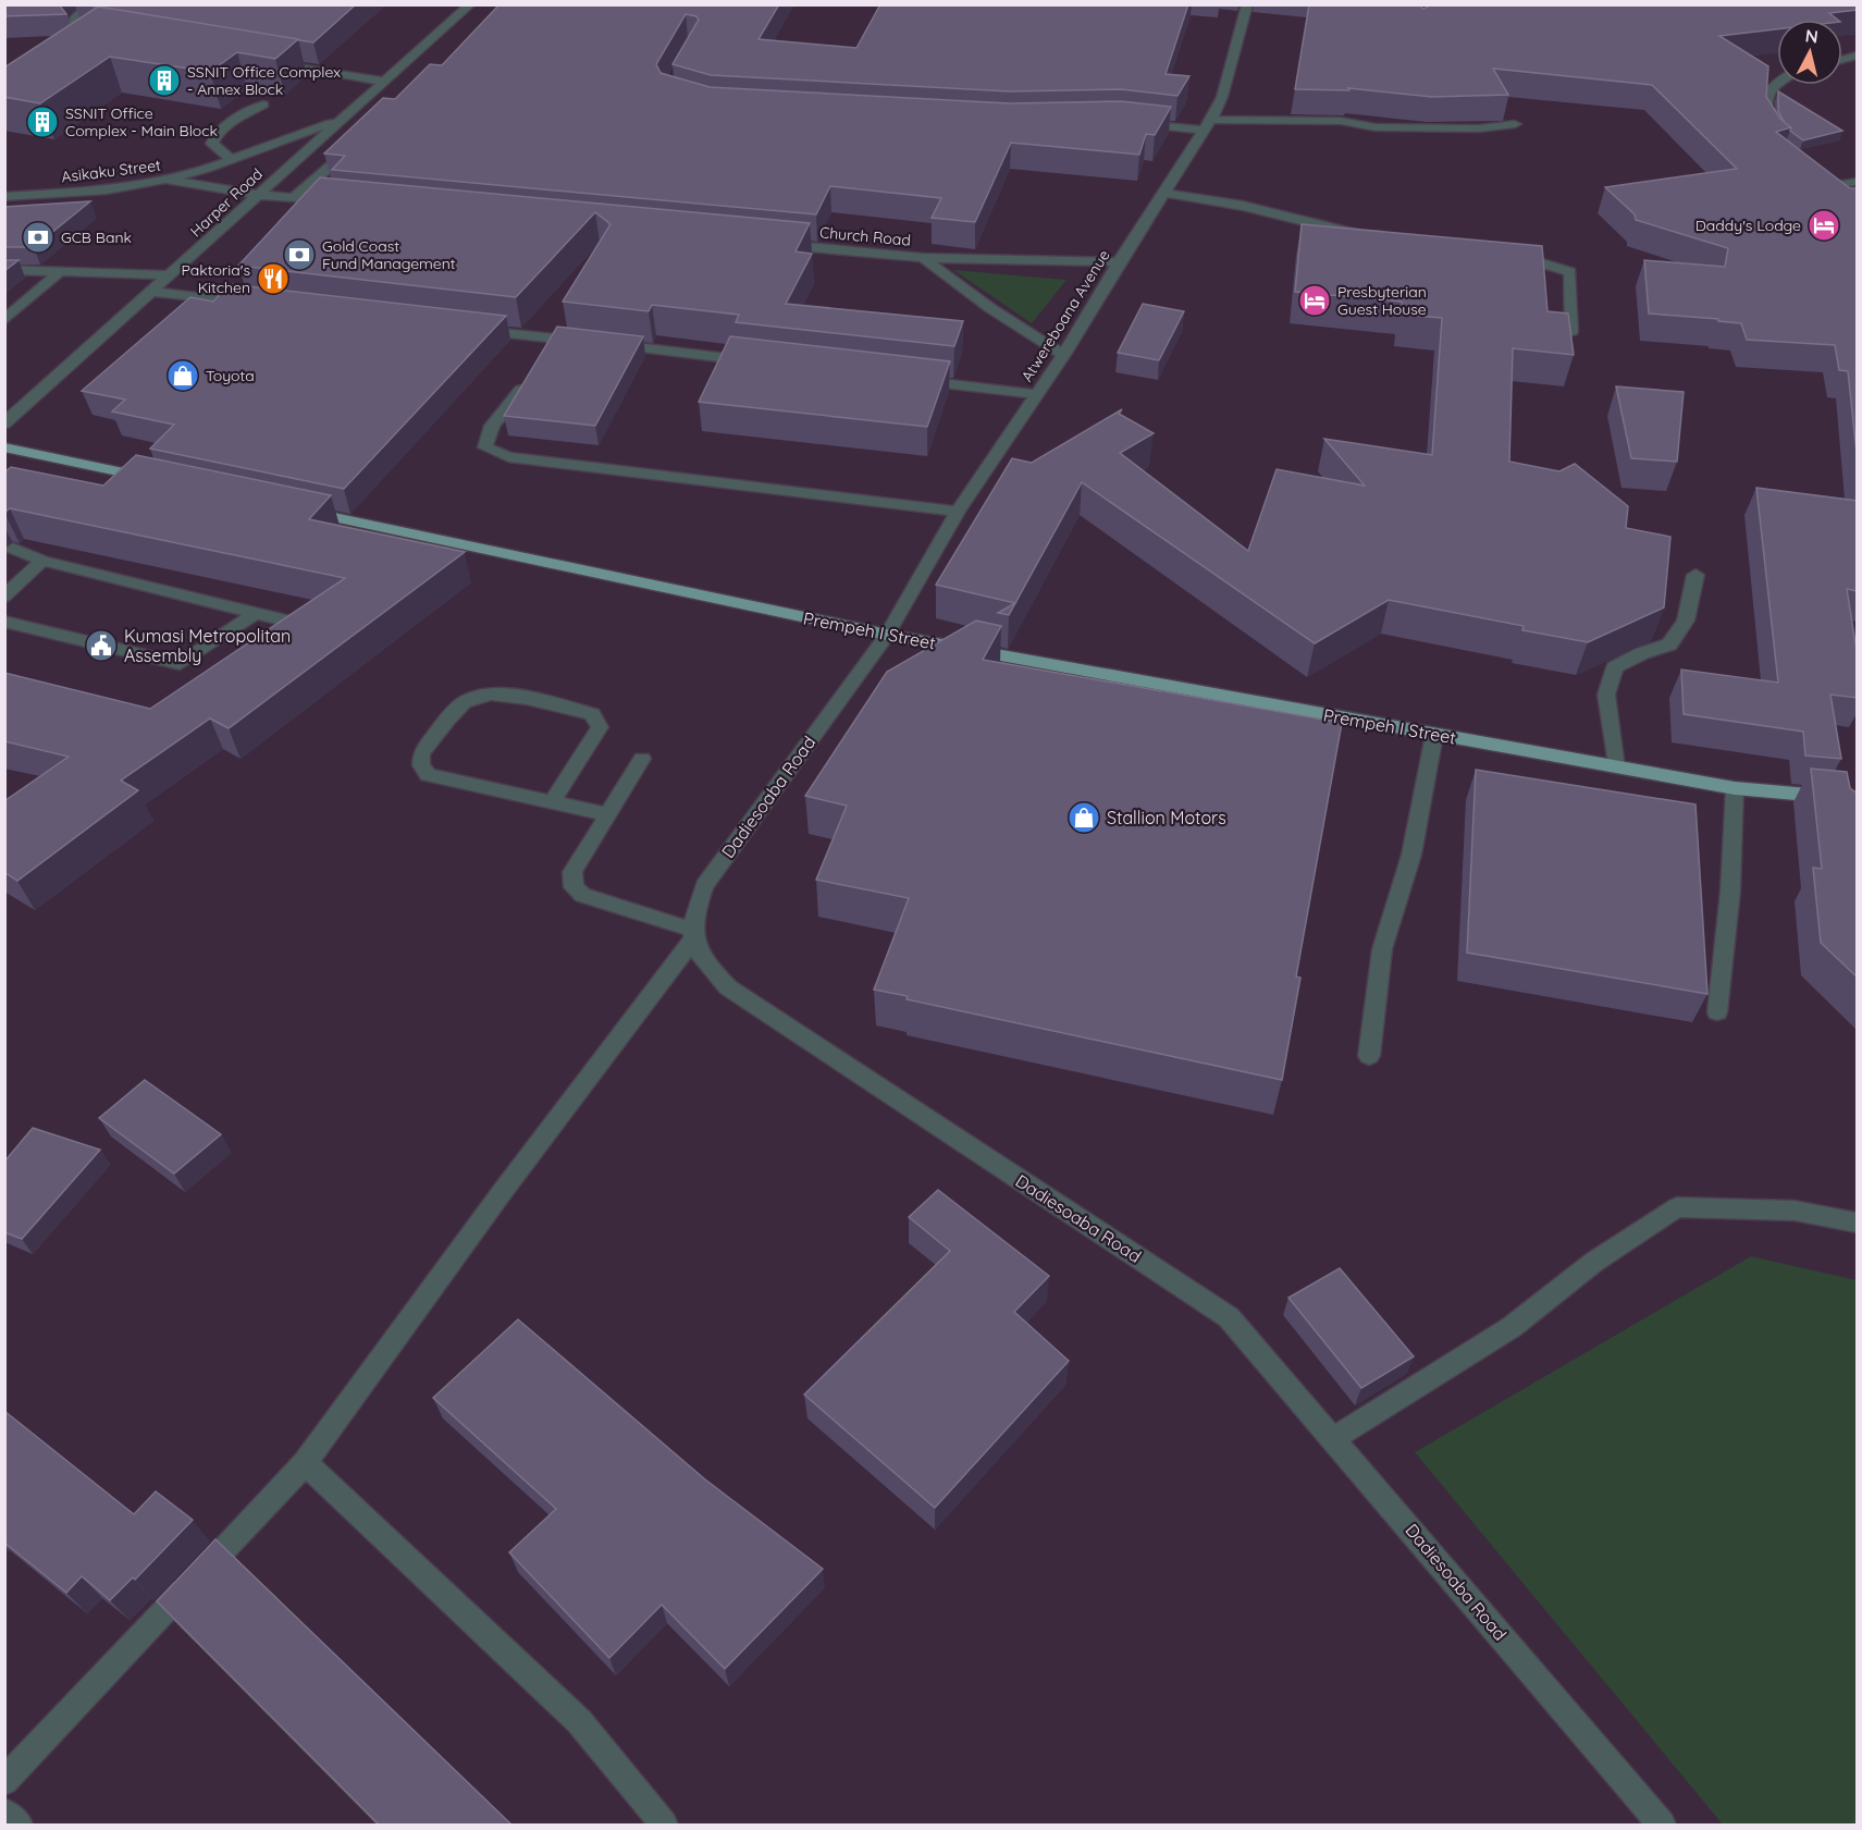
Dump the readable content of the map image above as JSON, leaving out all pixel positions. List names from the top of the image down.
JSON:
{
  "streets": {
    "main road": ["Prempeh I Street"],
    "street": [
      "Asikaku Street",
      "Harper Road",
      "Church Road",
      "Atwereboana Avenue",
      "Dadiesoaba Road"
    ]
  },
  "crossings": [
    ["Asikaku Street", "Harper Road"],
    ["Church Road", "Atwereboana Avenue"],
    ["Atwereboana Avenue", "Prempeh I Street"],
    ["Atwereboana Avenue", "Dadiesoaba Road"],
    ["Prempeh I Street", "Dadiesoaba Road"]
  ],
  "places": {
    "building": ["SSNIT Office Complex - Annex Block", "SSNIT Office Complex - Main Block"],
    "hotel": ["Daddy's Lodge", "Presbyterian Guest House"],
    "bank": ["GCB Bank", "Gold Coast Fund Management"],
    "restaurant": ["Paktoria's Kitchen"],
    "shop": ["Toyota", "Stallion Motors"],
    "public building": ["Kumasi Metropolitan Assembly"]
  },
  "north": "top"
}
